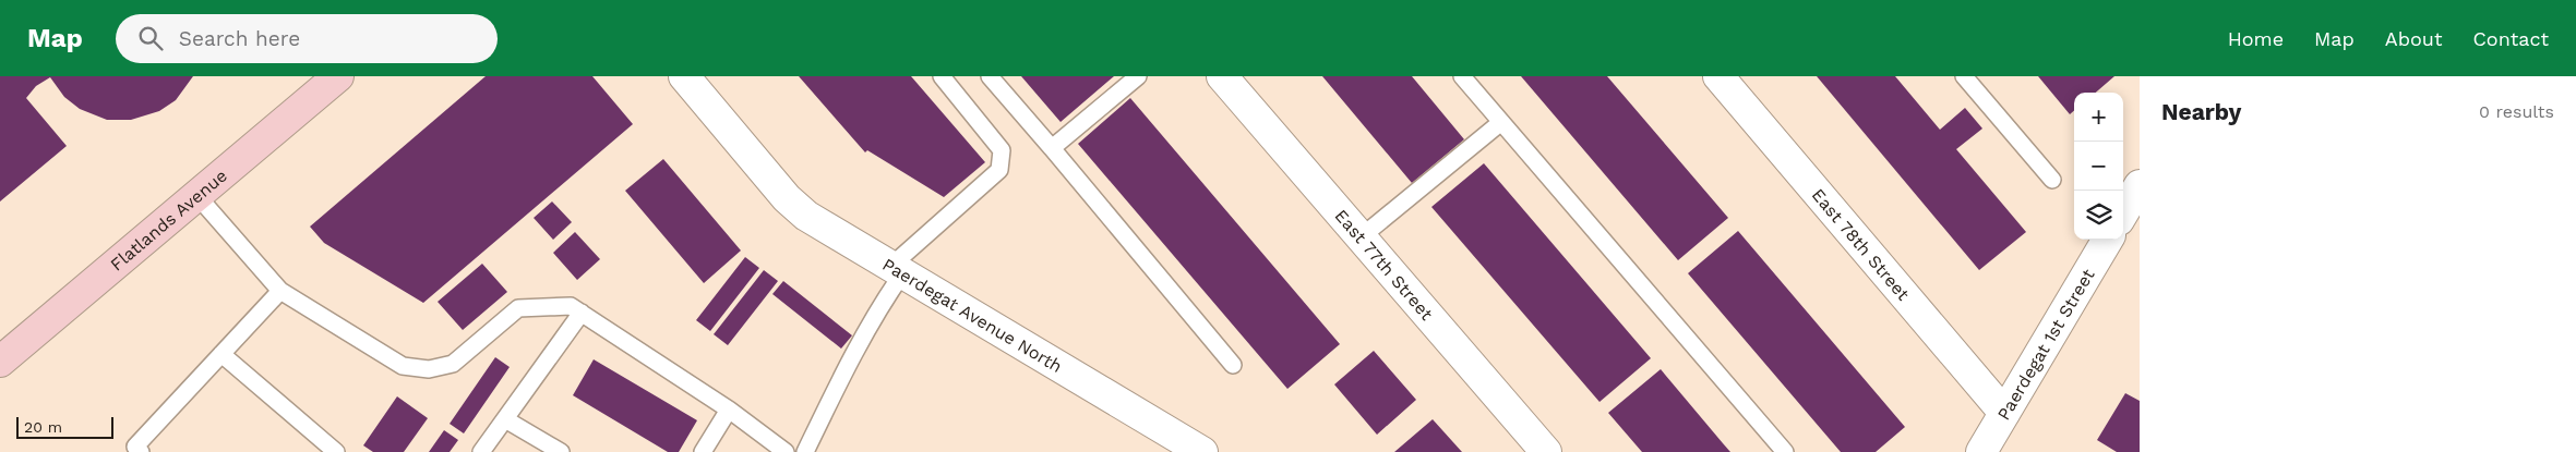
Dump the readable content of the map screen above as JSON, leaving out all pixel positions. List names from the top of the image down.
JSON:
{
  "streets": {
    "main road": ["Flatlands Avenue"],
    "street": [
      "East 78th Street",
      "East 77th Street",
      "Paerdegat Avenue North",
      "Paerdegat 1st Street"
    ]
  },
  "crossings": [
    ["East 78th Street", "Paerdegat 1st Street"]
  ],
  "scale_bar": "20 m",
  "page": {
    "header": "Map",
    "search": "Search here",
    "nav": [
      "Home",
      "Map",
      "About",
      "Contact"
    ],
    "heading": ["Nearby", "0 results"],
    "map_buttons": ["+", "−"],
    "scale": "20 m"
  }
}
